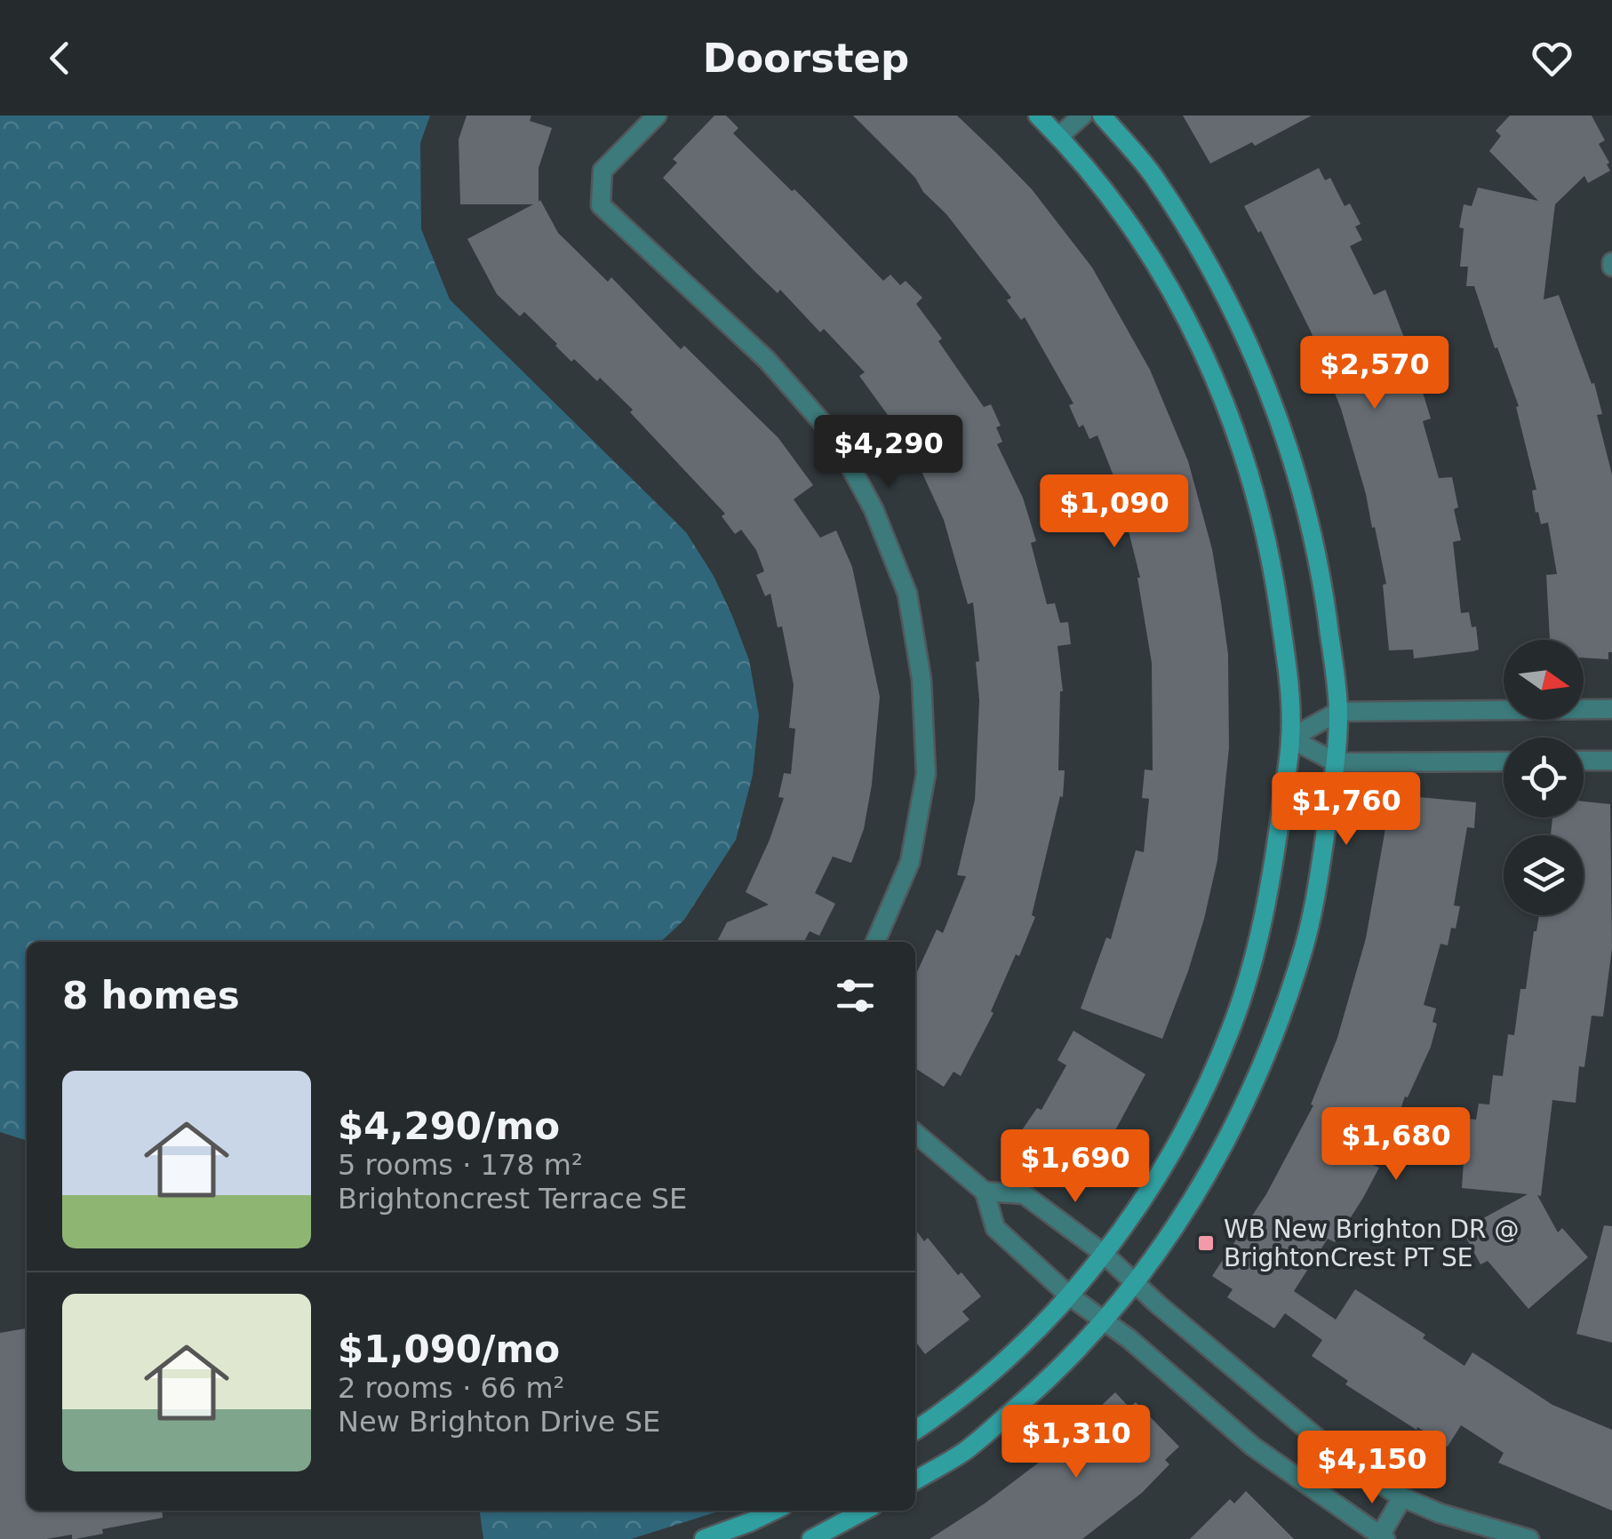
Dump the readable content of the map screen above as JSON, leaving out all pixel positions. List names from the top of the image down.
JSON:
{
  "places": {
    "transit": ["WB New Brighton DR @ BrightonCrest PT SE"]
  },
  "north": "right",
  "page": {
    "header": "Doorstep",
    "price": [
      "$2,570",
      "$4,290",
      "$1,090",
      "$1,760",
      "$1,680",
      "$1,690",
      "$1,310",
      "$4,150"
    ],
    "heading": "8 homes",
    "list": [
      {
        "name": "$4,290/mo",
        "note": "5 rooms · 178 m² · Brightoncrest Terrace SE"
      },
      {
        "name": "$1,090/mo",
        "note": "2 rooms · 66 m² · New Brighton Drive SE"
      }
    ]
  }
}
